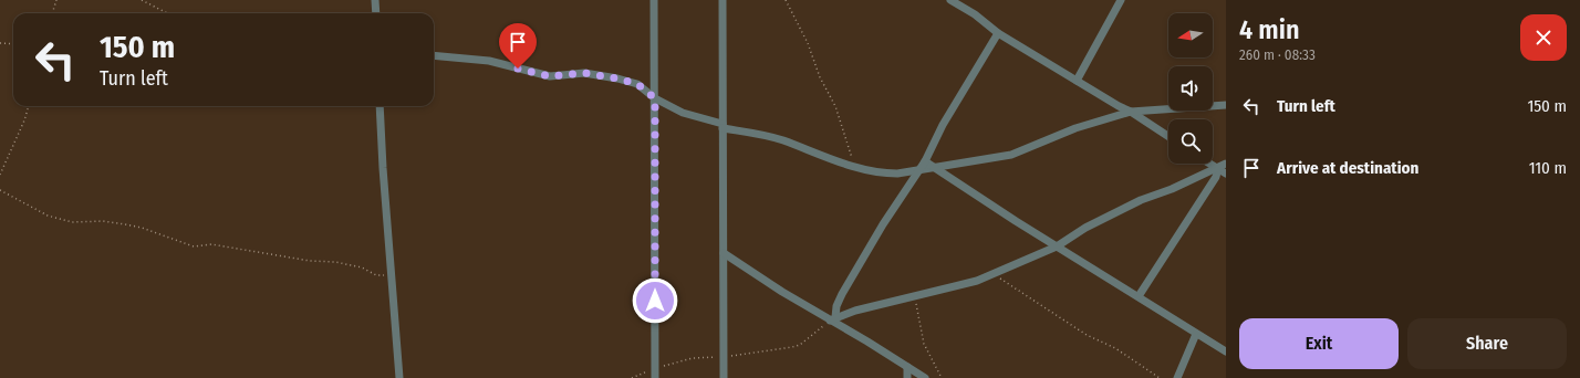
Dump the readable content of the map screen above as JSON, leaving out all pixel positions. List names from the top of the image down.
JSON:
{
  "north": "left",
  "page": {
    "heading": ["4 min", "260 m · 08:33"],
    "turn": ["150 m", "Turn left"],
    "list": [
      {
        "name": "Turn left",
        "value": "150 m"
      },
      {
        "name": "Arrive at destination",
        "value": "110 m"
      }
    ],
    "buttons": ["Exit", "Share"]
  }
}
